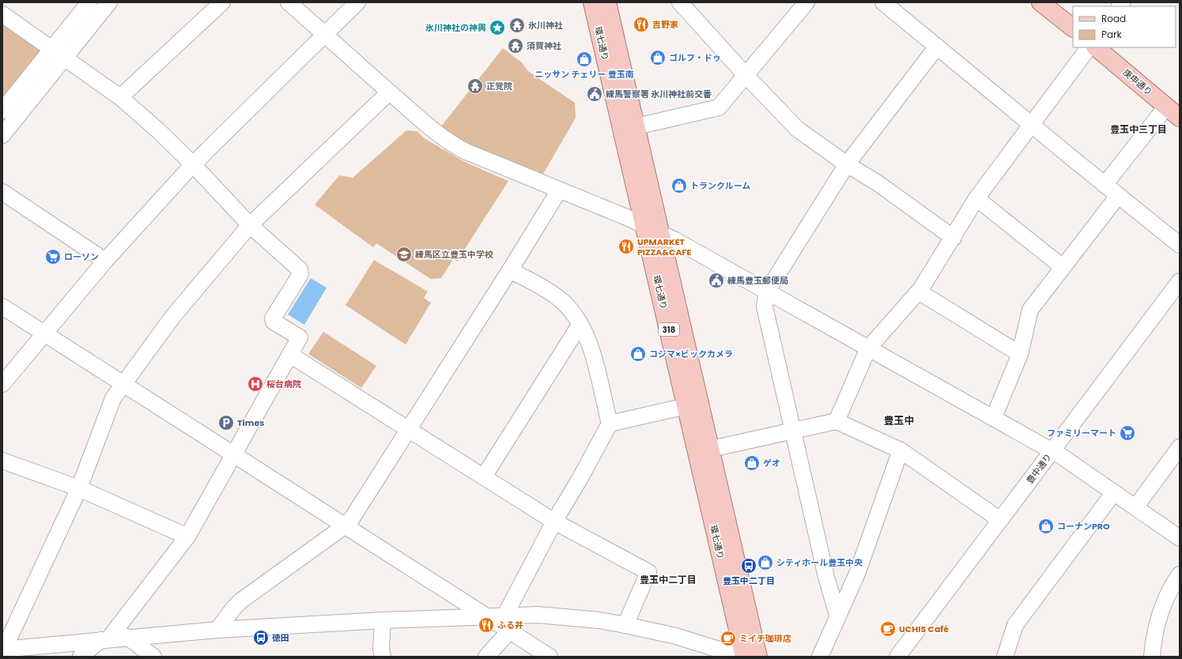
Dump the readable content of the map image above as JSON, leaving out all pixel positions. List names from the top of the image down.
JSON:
{
  "streets": {
    "main road": ["環七通り", "庚申通り", "318"],
    "street": ["豊中通り"]
  },
  "districts": ["豊玉中三丁目", "豊玉中", "豊玉中二丁目"],
  "places": {
    "restaurant": ["吉野家", "UPMARKET PIZZA&CAFE", "ふる井"],
    "temple": ["氷川神社", "須賀神社", "正覚院"],
    "place": ["氷川神社の神輿"],
    "shop": [
      "ゴルフ・ドゥ",
      "ニッサン チェリー 豊玉南",
      "トランクルーム",
      "コジマ×ビックカメラ",
      "ゲオ",
      "コーナンPRO",
      "シティホール豊玉中央"
    ],
    "public building": ["練馬警察署 氷川神社前交番", "練馬豊玉郵便局"],
    "school or university": ["練馬区立豊玉中学校"],
    "supermarket": ["ローソン", "ファミリーマート"],
    "hospital": ["桜台病院"],
    "parking": ["Times"],
    "bus stop": ["豊玉中二丁目", "徳田"],
    "cafe": ["UCHIS Café", "ミイチ珈琲店"]
  },
  "legend": ["Road", "Park"]
}
